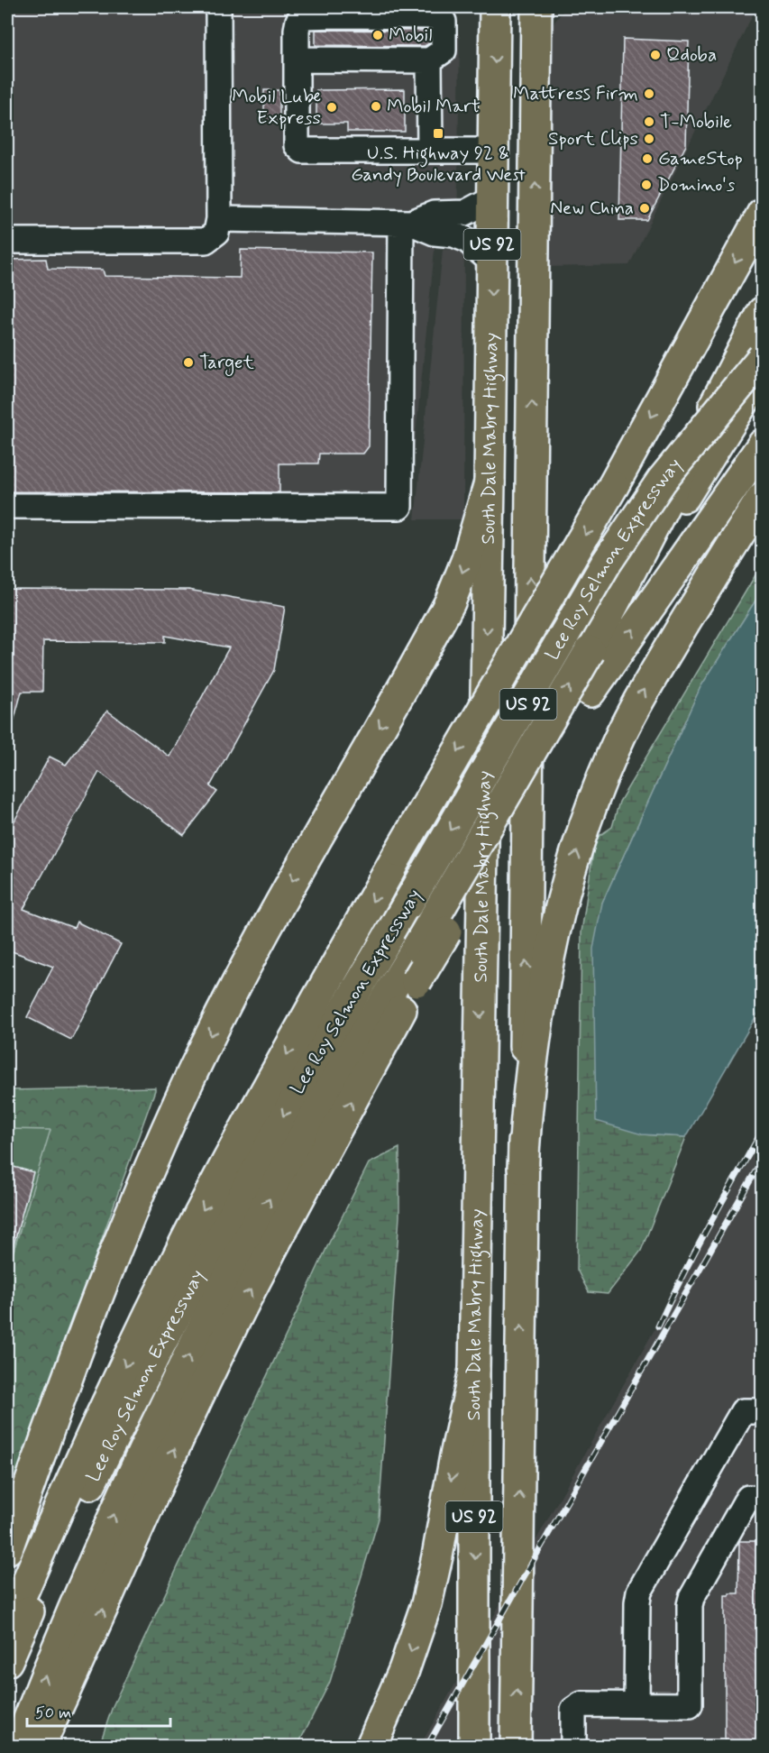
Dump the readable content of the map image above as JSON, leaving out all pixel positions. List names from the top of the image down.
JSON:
{
  "streets": {
    "main road": ["US 92", "South Dale Mabry Highway", "Lee Roy Selmon Expressway"]
  },
  "places": {
    "other": [
      "Mobil",
      "Qdoba",
      "Mattress Firm",
      "Mobil Mart",
      "Mobil Lube Express",
      "T-Mobile",
      "Sport Clips",
      "GameStop",
      "Domino's",
      "New China",
      "Target"
    ],
    "transit": ["U.S. Highway 92 & Gandy Boulevard West"]
  },
  "scale_bar": "50 m"
}
